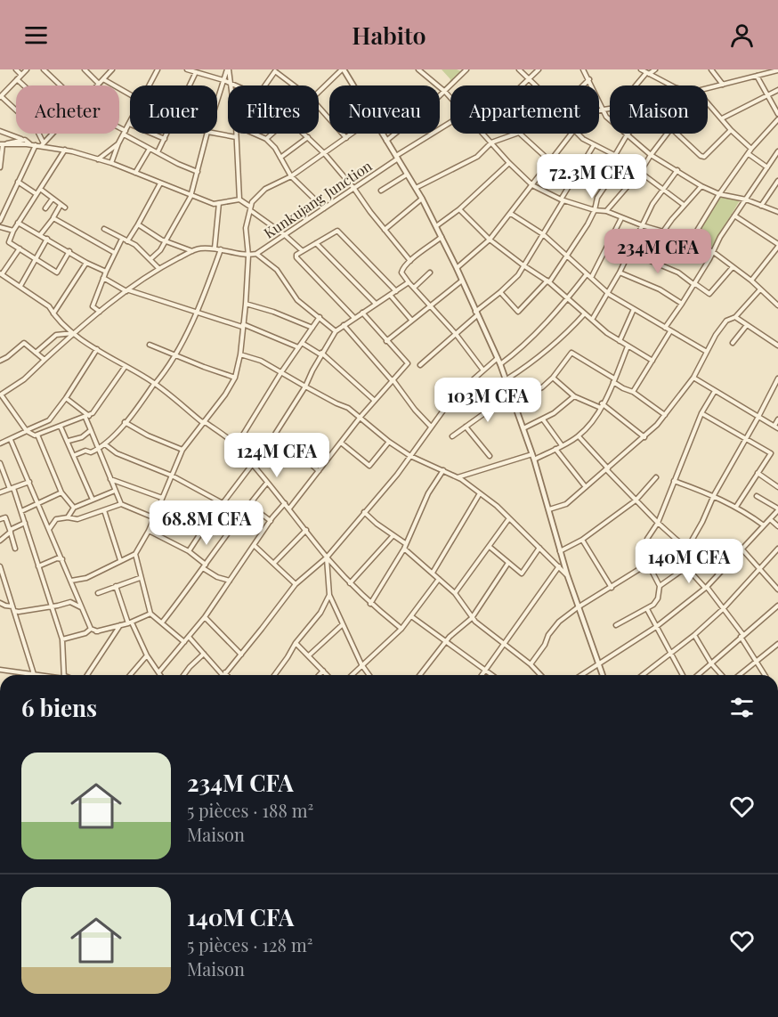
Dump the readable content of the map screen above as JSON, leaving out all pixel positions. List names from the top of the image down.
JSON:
{
  "streets": {
    "street": ["Kunkujang Junction"]
  },
  "page": {
    "header": "Habito",
    "chip": [
      "Acheter",
      "Louer",
      "Filtres",
      "Nouveau",
      "Appartement",
      "Maison"
    ],
    "price": [
      "72.3M CFA",
      "234M CFA",
      "103M CFA",
      "124M CFA",
      "68.8M CFA",
      "140M CFA"
    ],
    "heading": "6 biens",
    "list": [
      {
        "name": "234M CFA",
        "note": "5 pièces · 188 m² · Maison"
      },
      {
        "name": "140M CFA",
        "note": "5 pièces · 128 m² · Maison"
      }
    ]
  }
}
